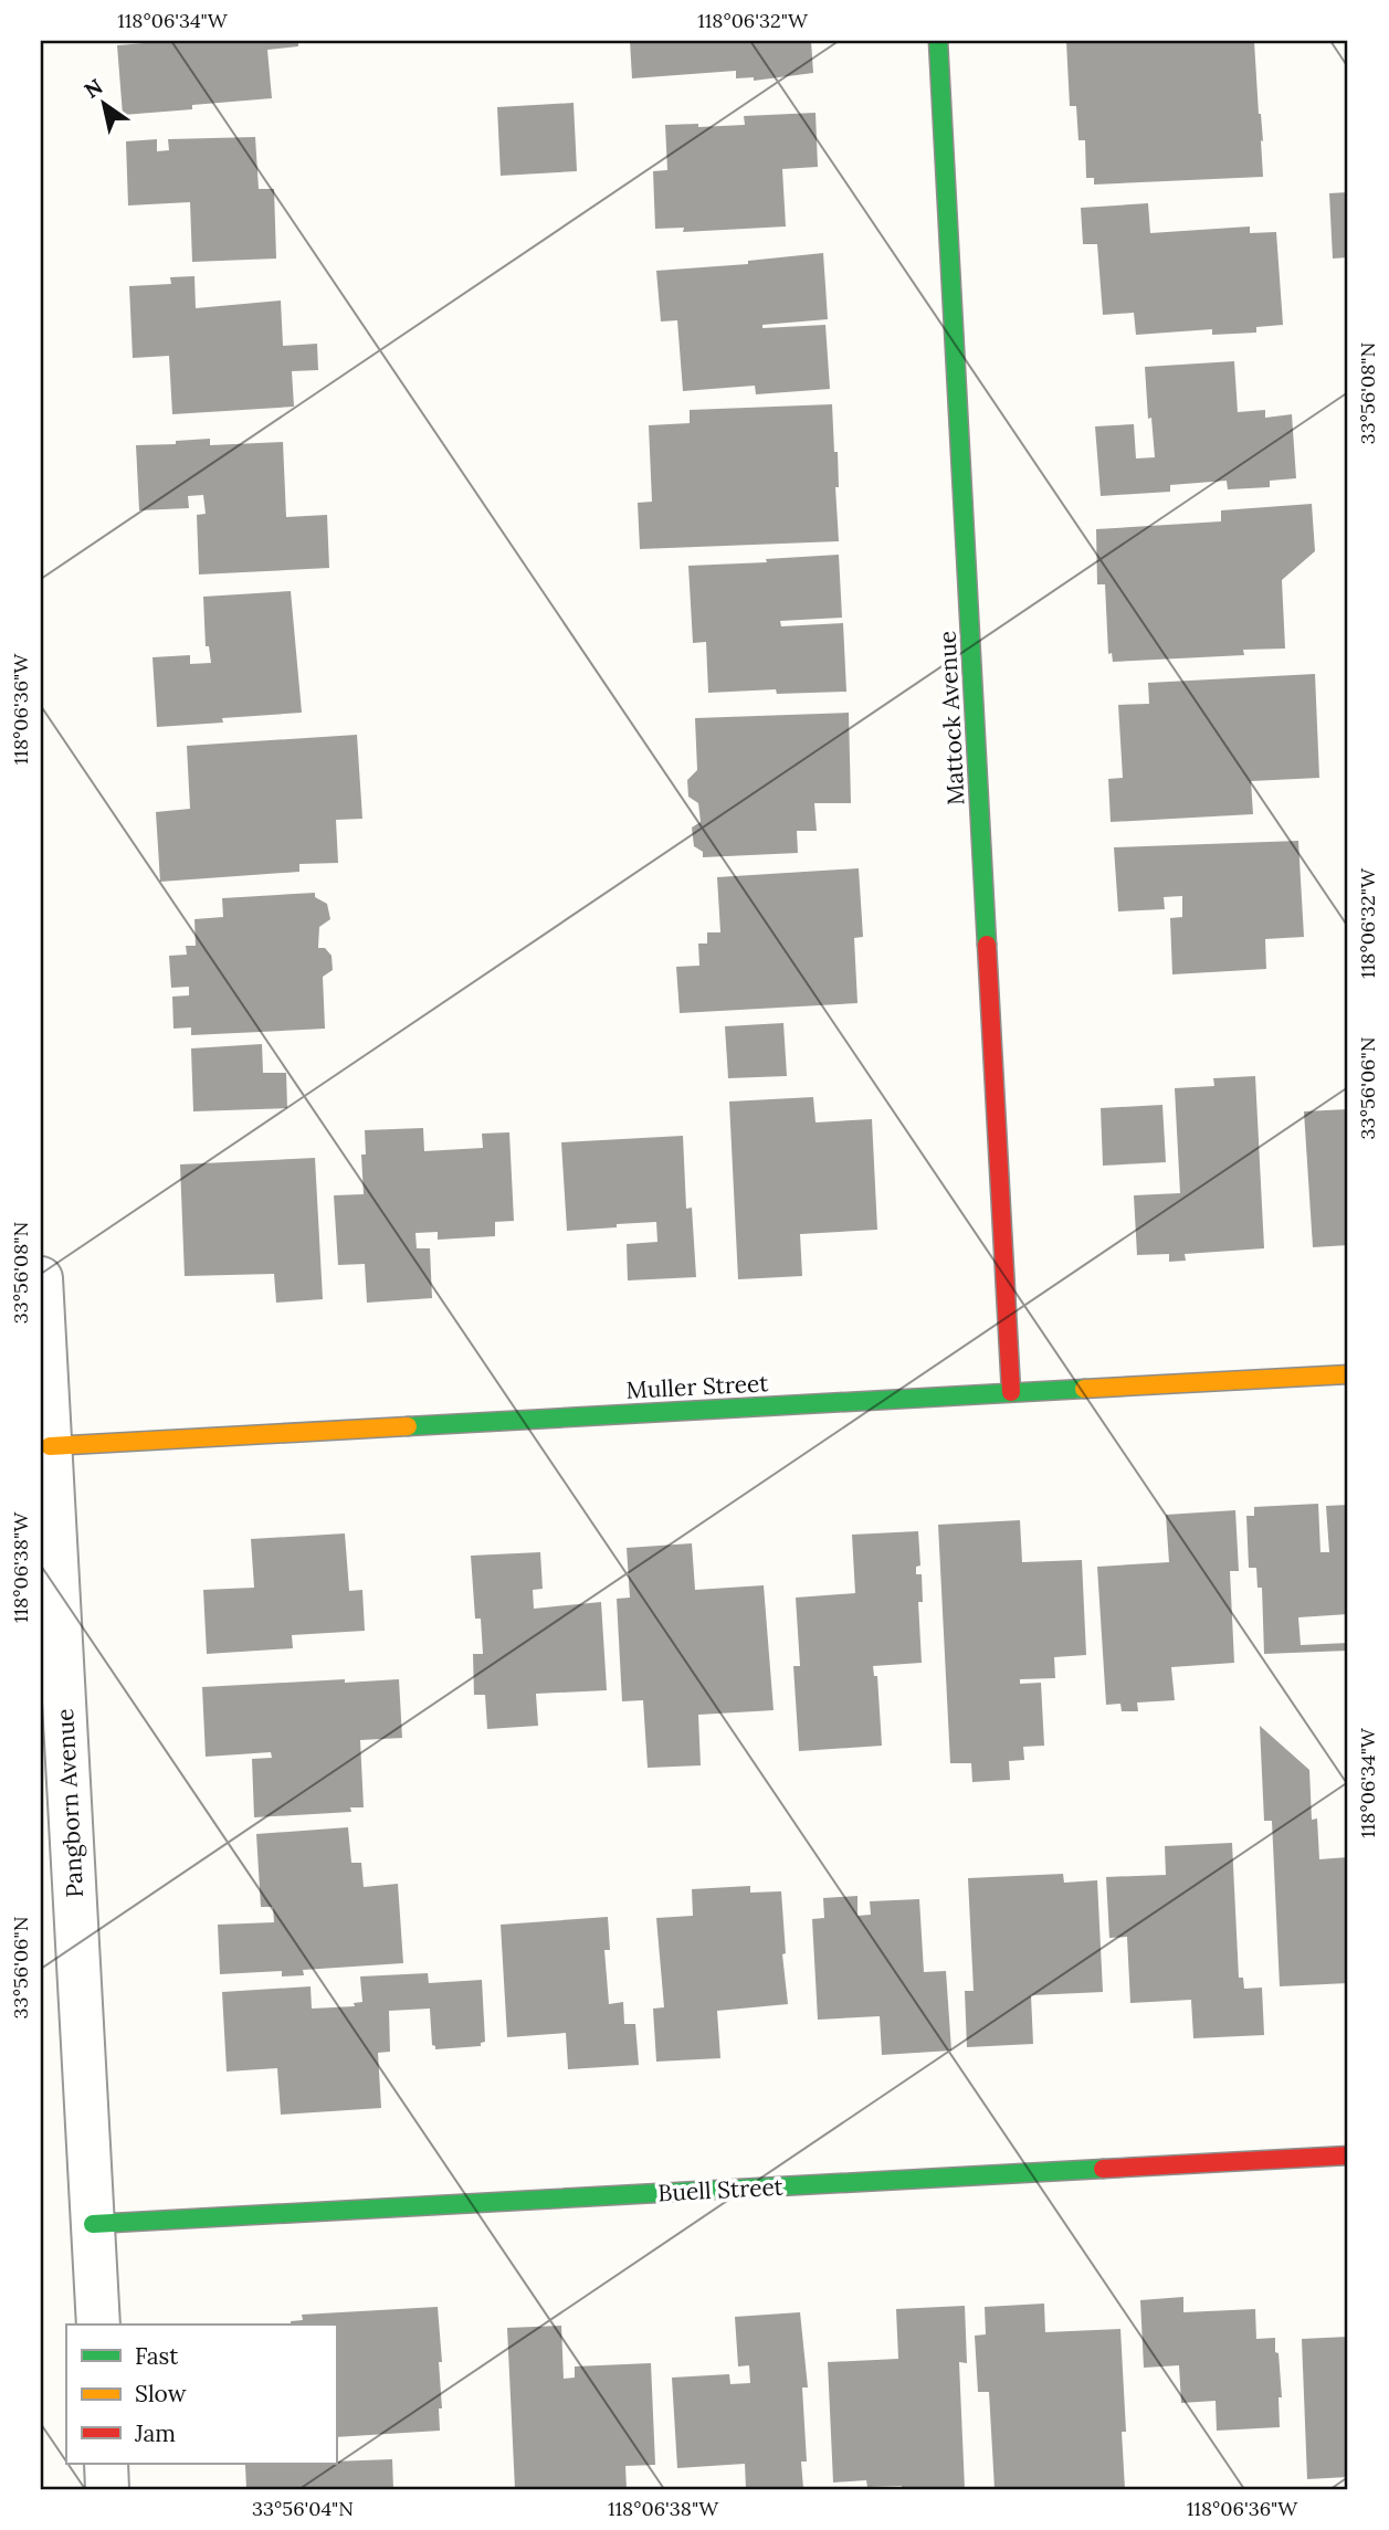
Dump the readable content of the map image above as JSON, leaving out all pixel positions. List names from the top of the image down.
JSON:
{
  "streets": {
    "street": [
      "Mattock Avenue",
      "Muller Street",
      "Pangborn Avenue",
      "Buell Street"
    ]
  },
  "crossings": [
    ["Mattock Avenue", "Muller Street"],
    ["Muller Street", "Pangborn Avenue"],
    ["Pangborn Avenue", "Buell Street"]
  ],
  "legend": ["Fast", "Slow", "Jam"],
  "north": "top left",
  "coordinates": [
    "118°06'34\"W",
    "118°06'32\"W",
    "33°56'08\"N",
    "118°06'36\"W",
    "33°56'06\"N",
    "118°06'38\"W",
    "33°56'04\"N"
  ]
}
